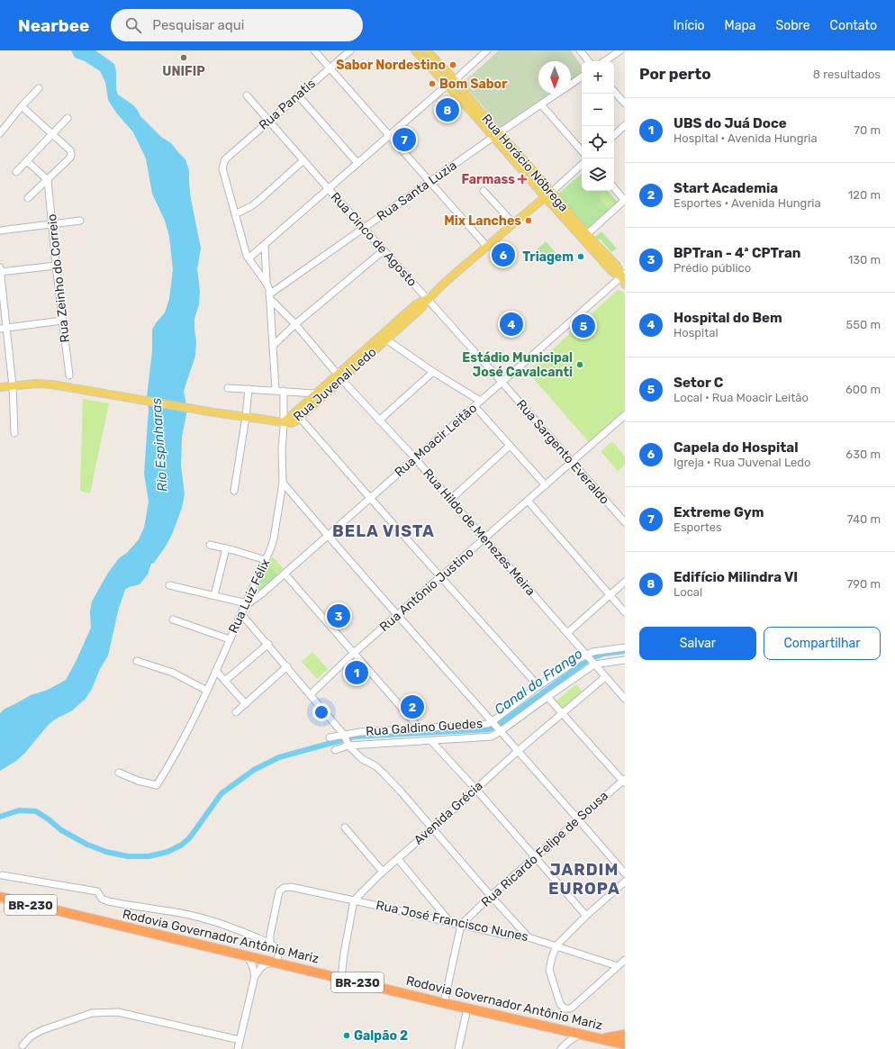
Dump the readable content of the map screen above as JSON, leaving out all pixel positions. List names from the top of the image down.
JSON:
{
  "streets": {
    "highway": ["BR-230", "Rodovia Governador Antônio Mariz"],
    "main road": ["Rua Horácio Nóbrega", "Rua Juvenal Ledo"],
    "street": [
      "Rua Panatis",
      "Rua Santa Luzia",
      "Rua Cinco de Agosto",
      "Rua Zeinho do Correio",
      "Rua Moacir Leitão",
      "Rua Sargento Everaldo",
      "Rua Hildo de Menezes Meira",
      "Rua Antônio Justino",
      "Rua Luiz Félix",
      "Rua Galdino Guedes",
      "Avenida Grécia",
      "Rua Ricardo Felipe de Sousa",
      "Rua José Francisco Nunes"
    ]
  },
  "crossings": [
    ["Rua Panatis", "Rua Cinco de Agosto"],
    ["Rua Horácio Nóbrega", "Rua Santa Luzia"],
    ["Rua Horácio Nóbrega", "Rua Juvenal Ledo"],
    ["Rua Horácio Nóbrega", "Rua Moacir Leitão"],
    ["Rua Santa Luzia", "Rua Cinco de Agosto"],
    ["Rua Santa Luzia", "Rua Hildo de Menezes Meira"],
    ["Rua Cinco de Agosto", "Rua Juvenal Ledo"],
    ["Rua Cinco de Agosto", "Rua Moacir Leitão"],
    ["Rua Cinco de Agosto", "Rua Sargento Everaldo"],
    ["Rua Juvenal Ledo", "Rua Hildo de Menezes Meira"],
    ["Rua Juvenal Ledo", "Rua Luiz Félix"],
    ["Rua Moacir Leitão", "Rua Sargento Everaldo"],
    ["Rua Moacir Leitão", "Rua Hildo de Menezes Meira"],
    ["Rua Moacir Leitão", "Rua Luiz Félix"],
    ["Rua Sargento Everaldo", "Rua Antônio Justino"],
    ["Rua Hildo de Menezes Meira", "Rua Antônio Justino"],
    ["Rua Hildo de Menezes Meira", "Rua Galdino Guedes"],
    ["Rua Hildo de Menezes Meira", "Avenida Grécia"],
    ["Avenida Grécia", "Rua José Francisco Nunes"],
    ["Rua Ricardo Felipe de Sousa", "Rua José Francisco Nunes"]
  ],
  "districts": ["BELA VISTA", "JARDIM EUROPA"],
  "water": ["Rio Espinharas", "Canal do Frango"],
  "places": {
    "other": [
      "UNIFIP",
      "Sabor Nordestino",
      "Bom Sabor",
      "Mix Lanches",
      "Triagem",
      "Estádio Municipal José Cavalcanti",
      "Galpão 2"
    ],
    "health": ["Farmass"]
  },
  "north": "bottom",
  "page": {
    "header": "Nearbee",
    "search": "Pesquisar aqui",
    "nav": [
      "Início",
      "Mapa",
      "Sobre",
      "Contato"
    ],
    "heading": ["Por perto", "8 resultados"],
    "map_buttons": ["+", "−"],
    "pins": [
      "8",
      "7",
      "6",
      "4",
      "5",
      "3",
      "1",
      "2"
    ],
    "list": [
      {
        "mark": "1",
        "name": "UBS do Juá Doce",
        "note": "Hospital · Avenida Hungria",
        "value": "70 m"
      },
      {
        "mark": "2",
        "name": "Start Academia",
        "note": "Esportes · Avenida Hungria",
        "value": "120 m"
      },
      {
        "mark": "3",
        "name": "BPTran - 4ª CPTran",
        "note": "Prédio público",
        "value": "130 m"
      },
      {
        "mark": "4",
        "name": "Hospital do Bem",
        "note": "Hospital",
        "value": "550 m"
      },
      {
        "mark": "5",
        "name": "Setor C",
        "note": "Local · Rua Moacir Leitão",
        "value": "600 m"
      },
      {
        "mark": "6",
        "name": "Capela do Hospital",
        "note": "Igreja · Rua Juvenal Ledo",
        "value": "630 m"
      },
      {
        "mark": "7",
        "name": "Extreme Gym",
        "note": "Esportes",
        "value": "740 m"
      },
      {
        "mark": "8",
        "name": "Edifício Milindra VI",
        "note": "Local",
        "value": "790 m"
      }
    ],
    "buttons": ["Salvar", "Compartilhar"]
  }
}
